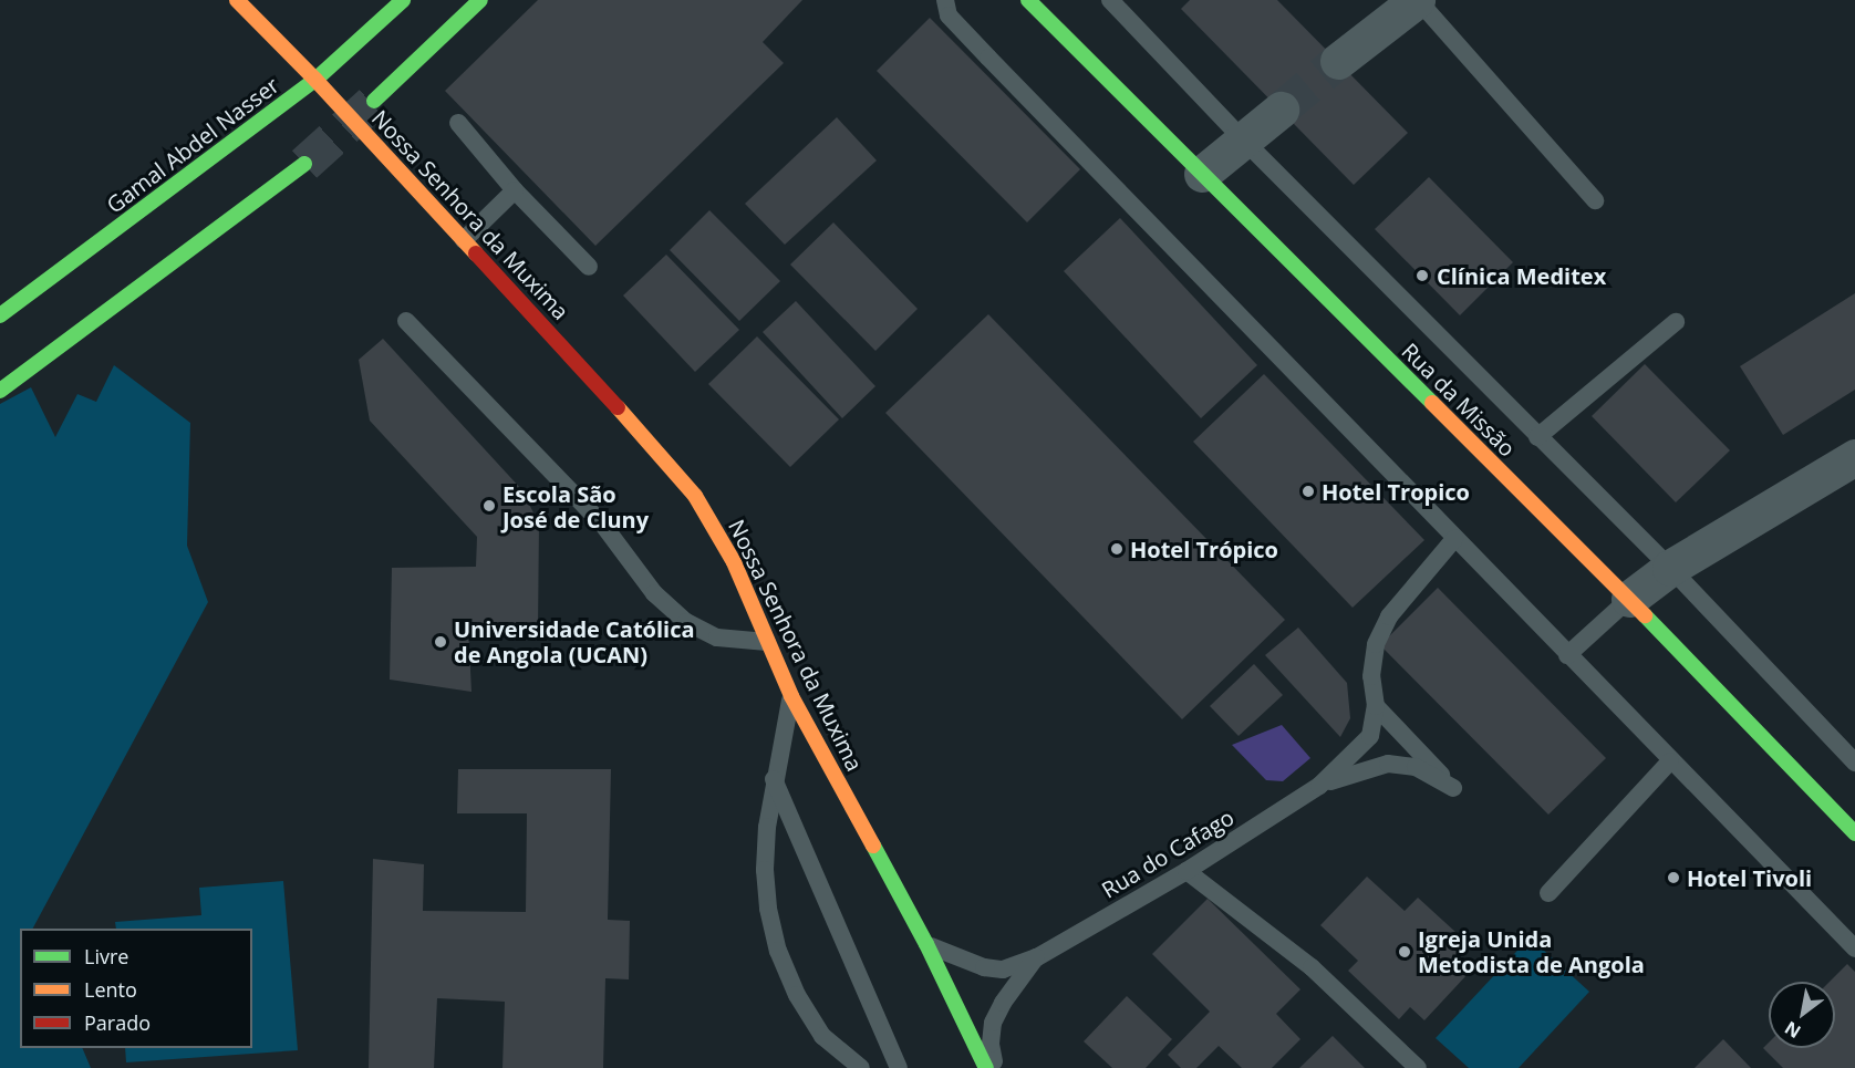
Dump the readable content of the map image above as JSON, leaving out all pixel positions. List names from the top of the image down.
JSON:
{
  "streets": {
    "main road": ["Gamal Abdel Nasser", "Nossa Senhora da Muxima", "Rua da Missão"],
    "lane": ["Rua do Cafago"]
  },
  "crossings": [
    ["Gamal Abdel Nasser", "Nossa Senhora da Muxima"],
    ["Nossa Senhora da Muxima", "Rua do Cafago"]
  ],
  "places": [
    "Clínica Meditex",
    "Hotel Tropico",
    "Escola São José de Cluny",
    "Hotel Trópico",
    "Universidade Católica de Angola (UCAN)",
    "Hotel Tivoli",
    "Igreja Unida Metodista de Angola"
  ],
  "legend": ["Livre", "Lento", "Parado"],
  "north": "bottom left"
}
